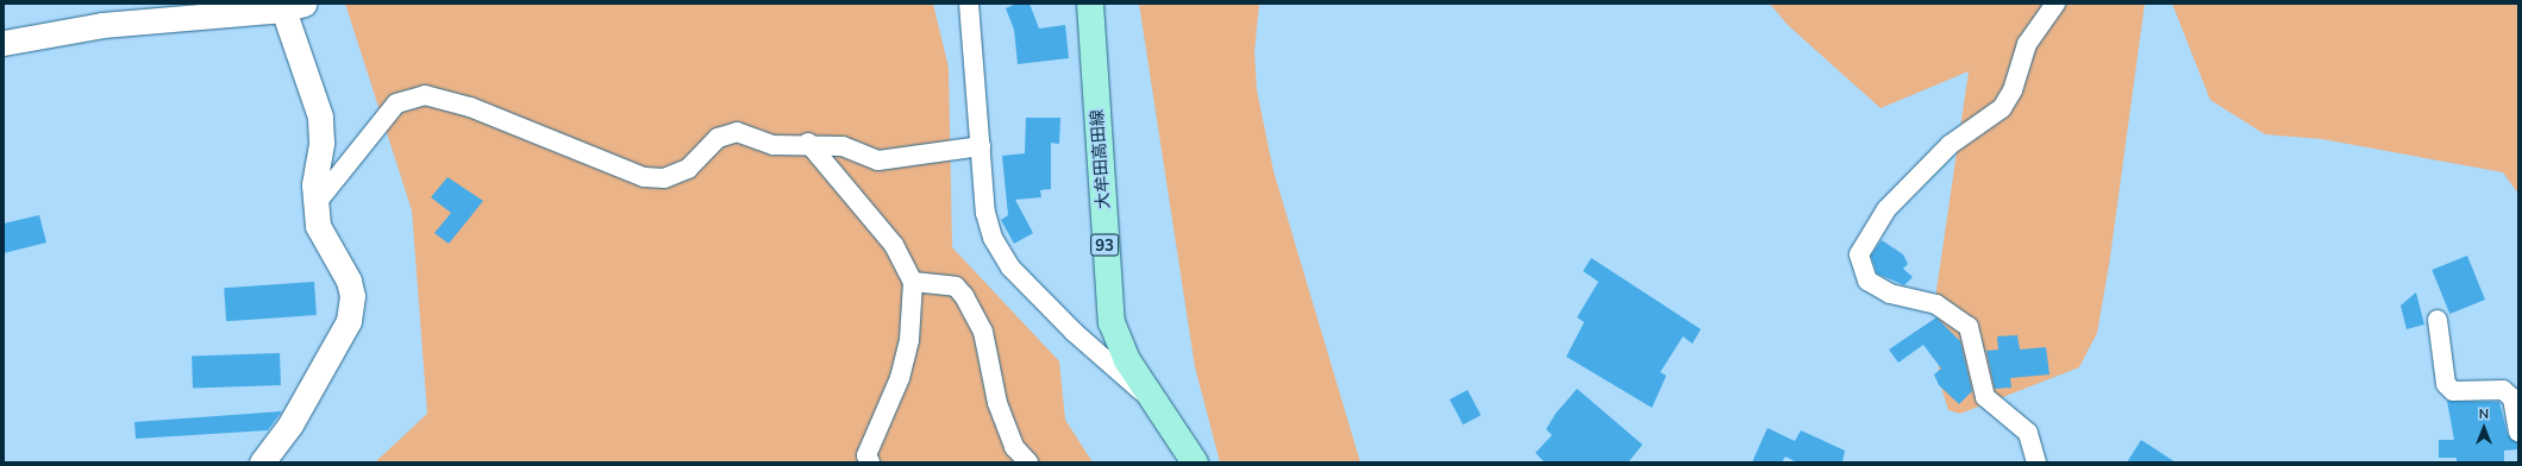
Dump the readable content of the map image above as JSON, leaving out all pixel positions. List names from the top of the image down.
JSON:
{
  "streets": {
    "main road": ["大牟田高田線", "93"]
  },
  "north": "top"
}
